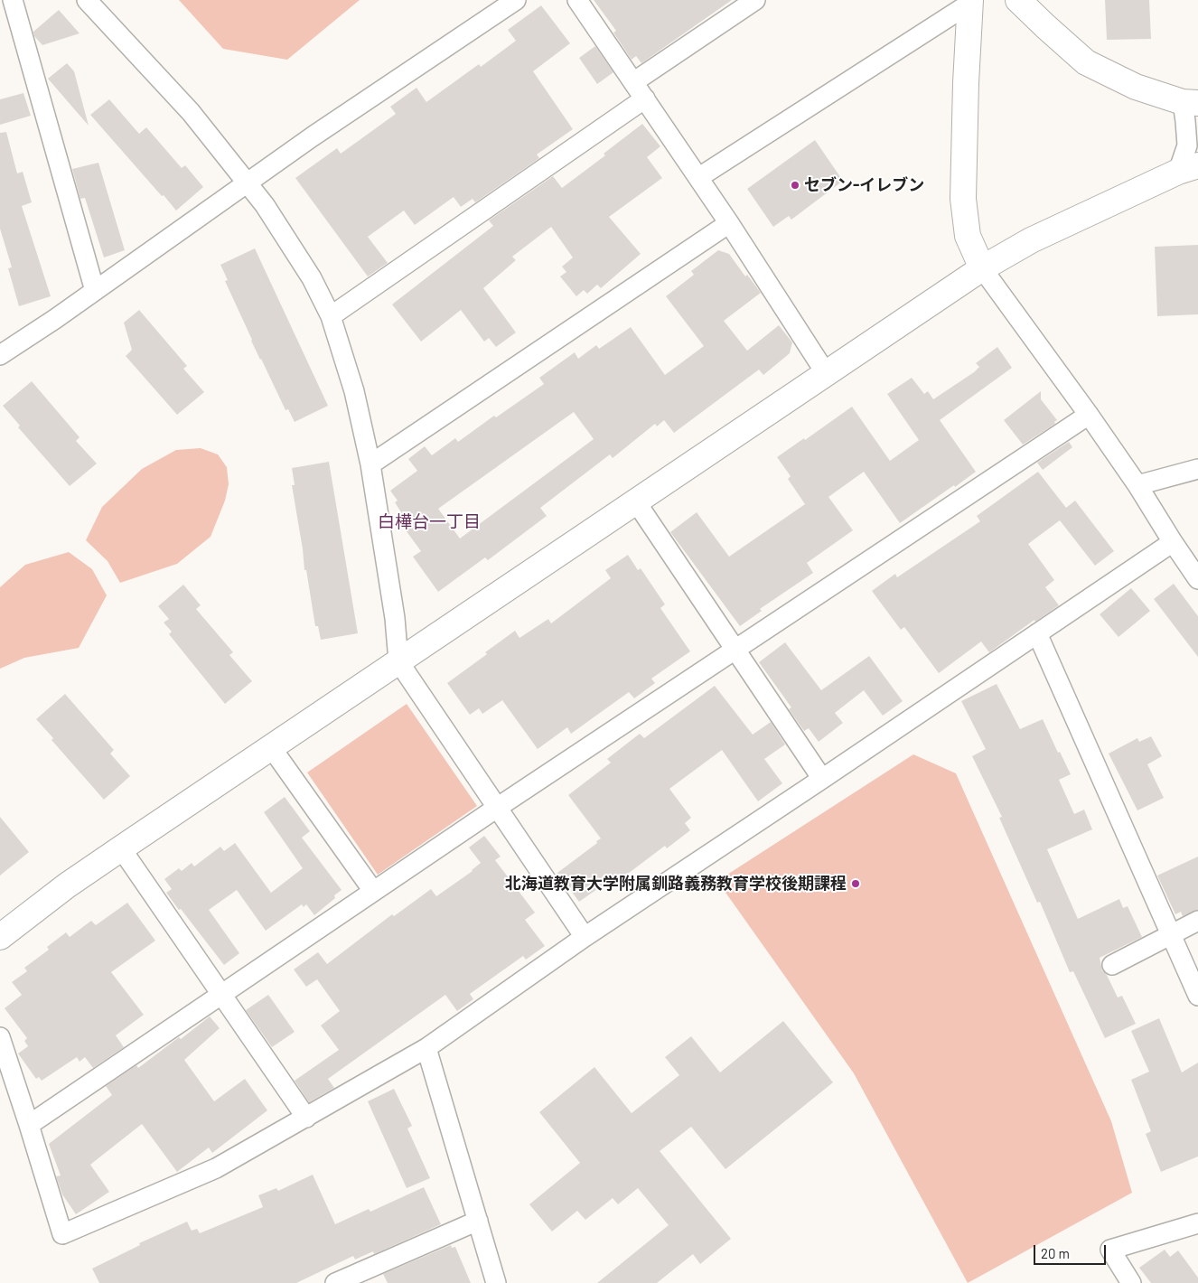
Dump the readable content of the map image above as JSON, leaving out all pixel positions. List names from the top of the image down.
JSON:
{
  "districts": ["白樺台一丁目"],
  "places": ["セブン-イレブン", "北海道教育大学附属釧路義務教育学校後期課程"],
  "scale_bar": "20 m"
}
